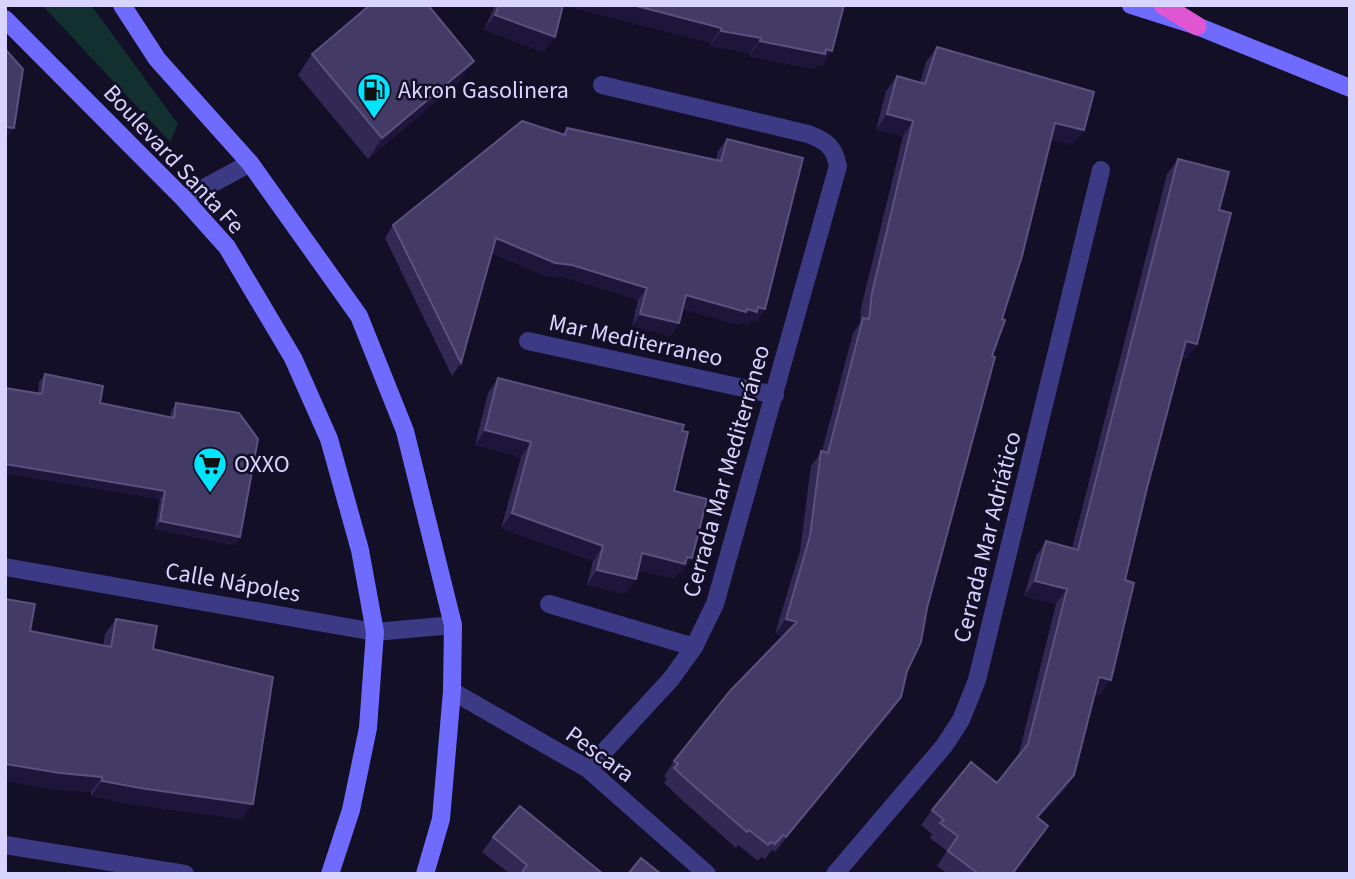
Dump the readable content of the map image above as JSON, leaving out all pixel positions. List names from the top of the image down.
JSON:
{
  "streets": {
    "main road": ["Boulevard Santa Fe"],
    "street": [
      "Mar Mediterraneo",
      "Cerrada Mar Mediterráneo",
      "Cerrada Mar Adriático",
      "Calle Nápoles",
      "Pescara"
    ]
  },
  "crossings": [
    ["Boulevard Santa Fe", "Calle Nápoles"],
    ["Boulevard Santa Fe", "Pescara"],
    ["Mar Mediterraneo", "Cerrada Mar Mediterráneo"],
    ["Cerrada Mar Mediterráneo", "Pescara"]
  ],
  "places": {
    "fuel station": ["Akron Gasolinera"],
    "supermarket": ["OXXO"]
  }
}
